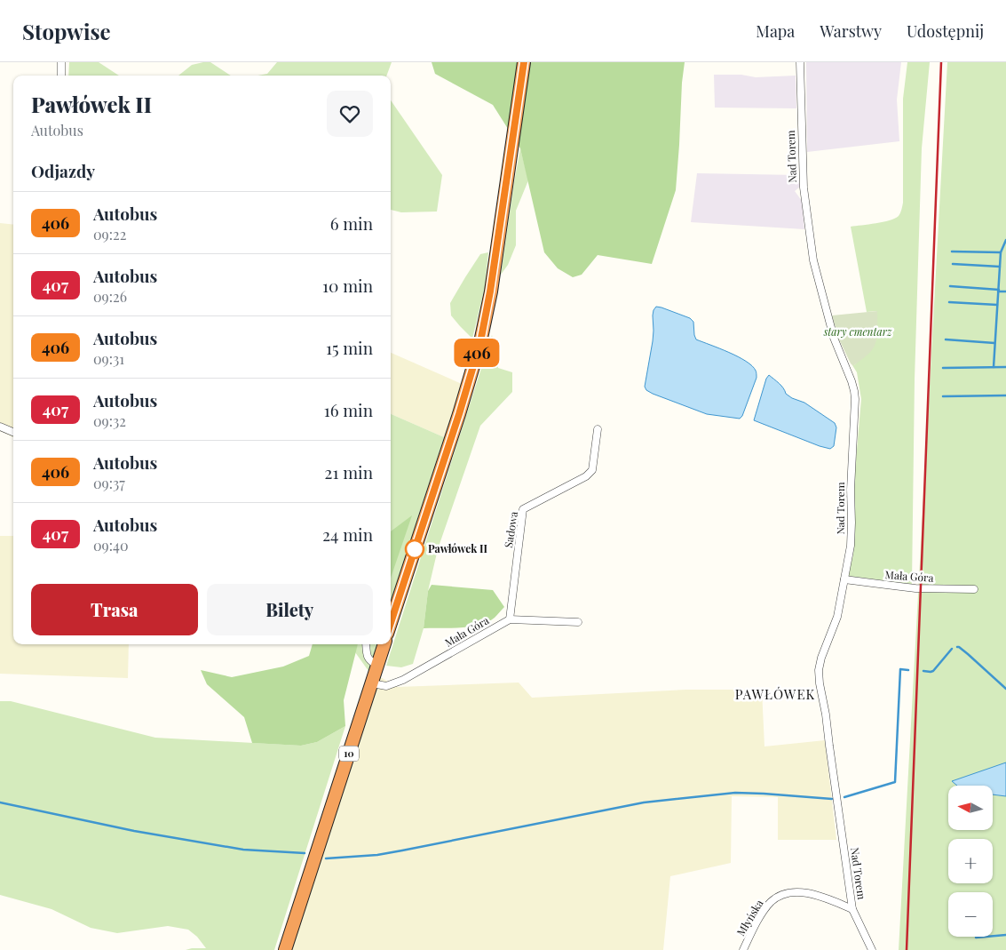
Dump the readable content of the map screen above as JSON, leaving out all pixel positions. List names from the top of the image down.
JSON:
{
  "streets": {
    "highway": ["10"],
    "street": [
      "Nad Torem",
      "Sadowa",
      "Mała Góra",
      "Młyńska"
    ]
  },
  "crossings": [
    ["Nad Torem", "Mała Góra"],
    ["Nad Torem", "Młyńska"],
    ["Sadowa", "Mała Góra"],
    ["Mała Góra", "10"]
  ],
  "districts": ["PAWŁÓWEK"],
  "parks": ["stary cmentarz"],
  "places": ["Pawłówek II"],
  "lines": ["bus line 406"],
  "north": "left",
  "page": {
    "header": "Stopwise",
    "nav": ["Mapa", "Warstwy", "Udostępnij"],
    "on_map": "406",
    "heading": [
      ["Pawłówek II", "Autobus"],
      "Odjazdy"
    ],
    "list": [
      {
        "mark": "406",
        "name": "Autobus",
        "note": "09:22",
        "value": "6 min"
      },
      {
        "mark": "407",
        "name": "Autobus",
        "note": "09:26",
        "value": "10 min"
      },
      {
        "mark": "406",
        "name": "Autobus",
        "note": "09:31",
        "value": "15 min"
      },
      {
        "mark": "407",
        "name": "Autobus",
        "note": "09:32",
        "value": "16 min"
      },
      {
        "mark": "406",
        "name": "Autobus",
        "note": "09:37",
        "value": "21 min"
      },
      {
        "mark": "407",
        "name": "Autobus",
        "note": "09:40",
        "value": "24 min"
      }
    ],
    "buttons": ["Trasa", "Bilety"],
    "map_buttons": ["+", "−"]
  }
}
